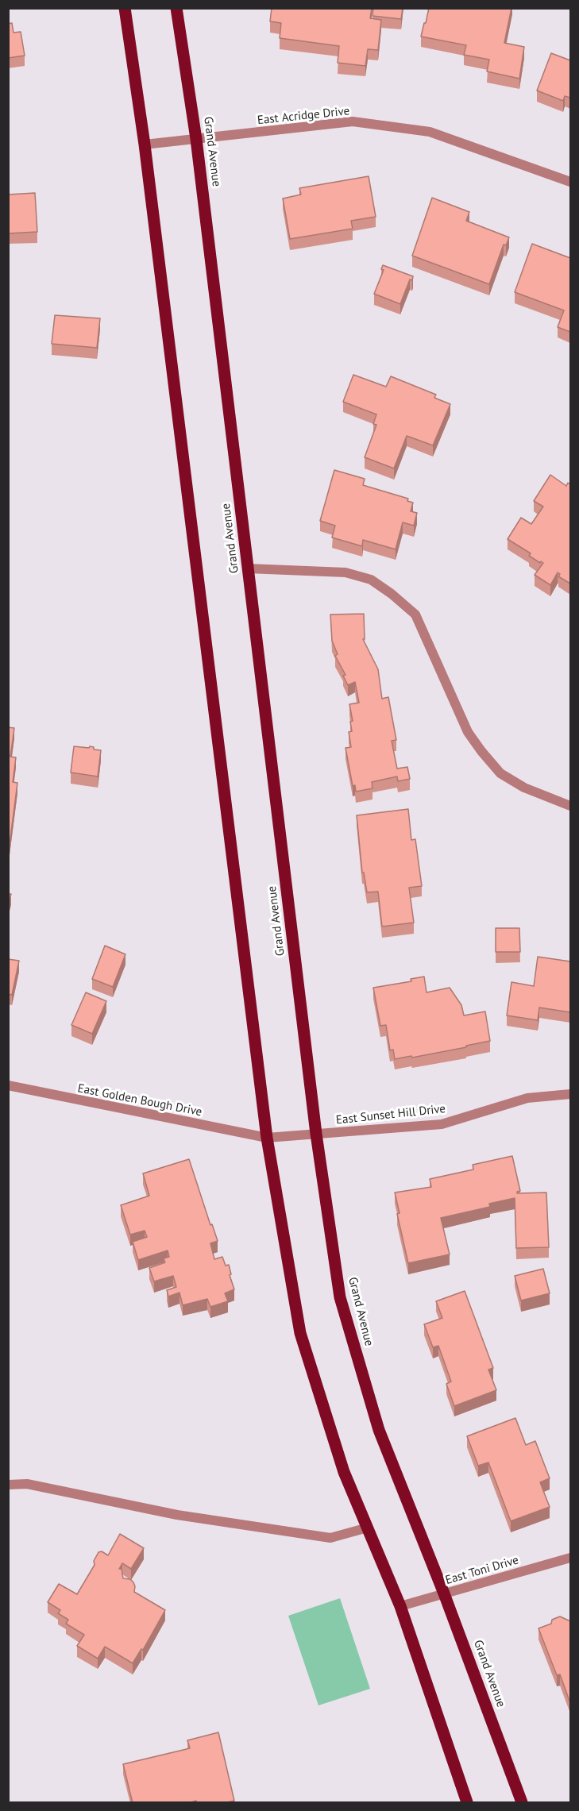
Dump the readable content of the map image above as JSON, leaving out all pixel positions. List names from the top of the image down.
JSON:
{
  "streets": {
    "main road": ["Grand Avenue"],
    "street": [
      "East Acridge Drive",
      "East Golden Bough Drive",
      "East Sunset Hill Drive",
      "East Toni Drive"
    ]
  },
  "crossings": [
    ["East Acridge Drive", "Grand Avenue"],
    ["Grand Avenue", "East Sunset Hill Drive"],
    ["Grand Avenue", "East Toni Drive"],
    ["East Golden Bough Drive", "East Sunset Hill Drive"]
  ]
}
